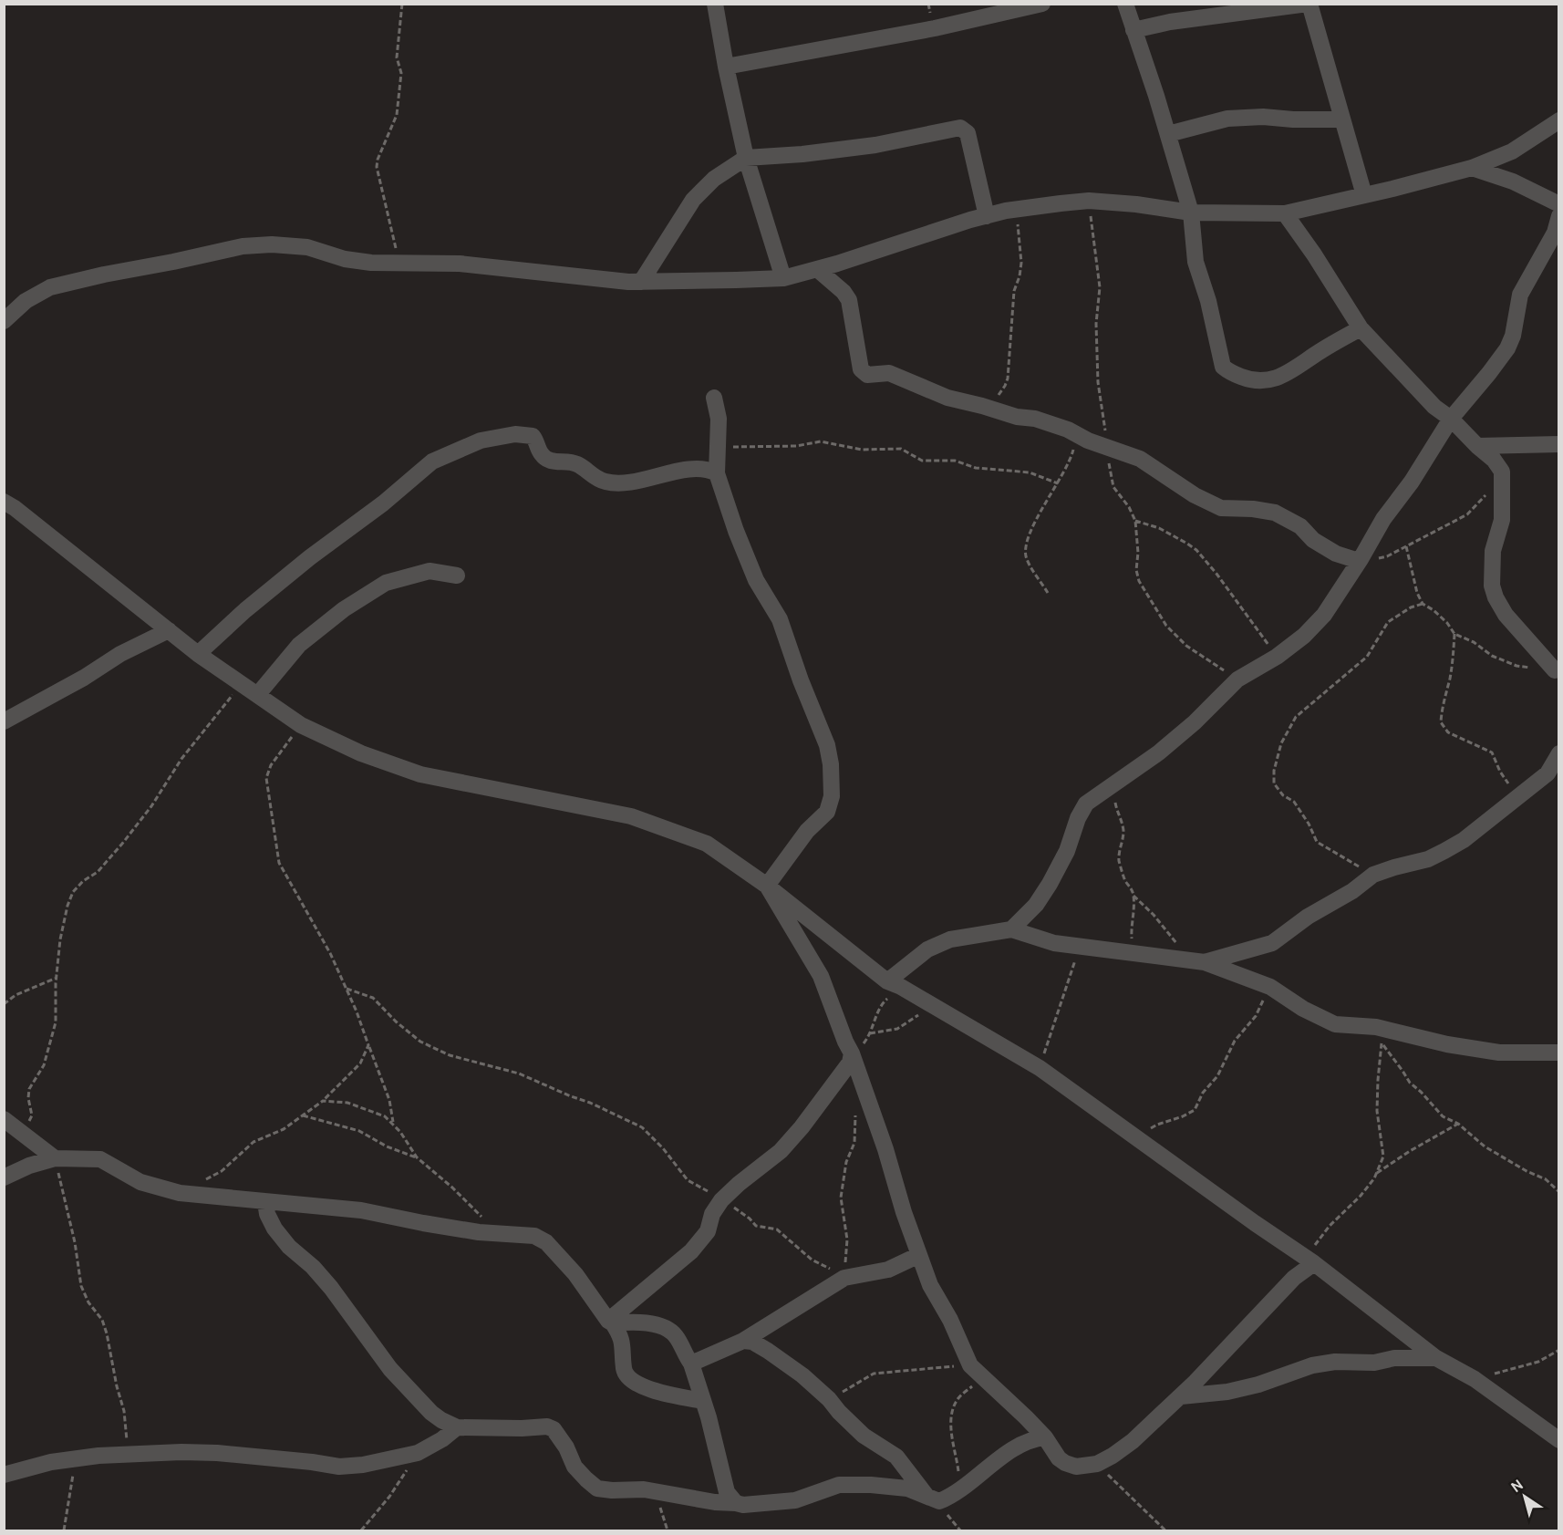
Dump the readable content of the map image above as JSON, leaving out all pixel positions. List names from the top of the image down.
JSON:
{
  "north": "top left"
}
